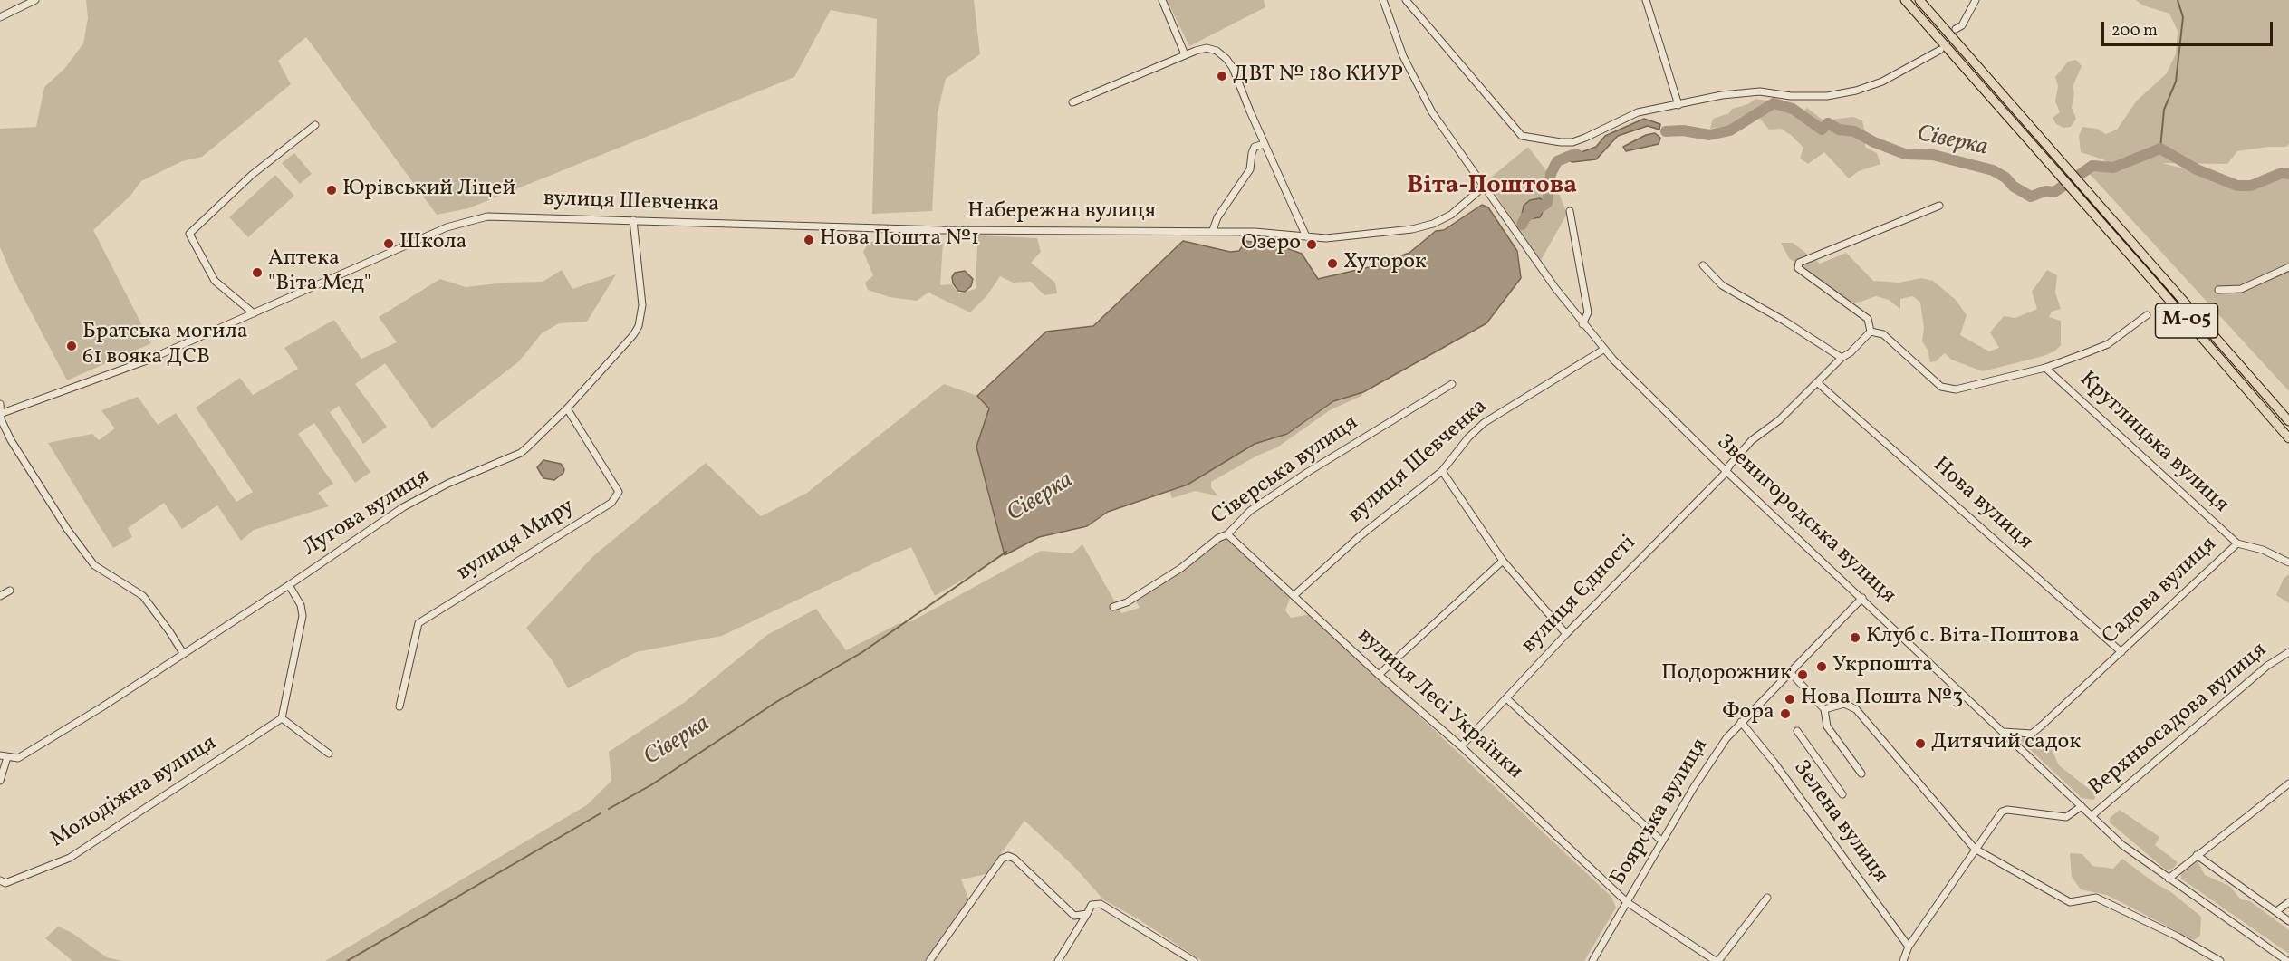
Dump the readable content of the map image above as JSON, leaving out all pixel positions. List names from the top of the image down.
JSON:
{
  "streets": {
    "highway": ["М-05"],
    "street": [
      "вулиця Шевченка",
      "Набережна вулиця",
      "Круглицька вулиця",
      "Сіверська вулиця",
      "Нова вулиця",
      "Лугова вулиця",
      "Звенигородська вулиця",
      "вулиця Миру",
      "Садова вулиця",
      "вулиця Єдності",
      "вулиця Лесі Українки",
      "Верхньосадова вулиця",
      "Молодіжна вулиця",
      "Боярська вулиця",
      "Зелена вулиця"
    ]
  },
  "crossings": [
    ["вулиця Шевченка", "Набережна вулиця"],
    ["вулиця Шевченка", "Лугова вулиця"],
    ["вулиця Шевченка", "Звенигородська вулиця"],
    ["вулиця Шевченка", "вулиця Лесі Українки"],
    ["Набережна вулиця", "Звенигородська вулиця"],
    ["Круглицька вулиця", "Садова вулиця"],
    ["Сіверська вулиця", "вулиця Лесі Українки"],
    ["Нова вулиця", "Садова вулиця"],
    ["Лугова вулиця", "вулиця Миру"],
    ["Звенигородська вулиця", "Садова вулиця"],
    ["Звенигородська вулиця", "вулиця Єдності"],
    ["Звенигородська вулиця", "Верхньосадова вулиця"],
    ["Звенигородська вулиця", "Боярська вулиця"],
    ["вулиця Єдності", "вулиця Лесі Українки"],
    ["вулиця Лесі Українки", "Боярська вулиця"],
    ["Боярська вулиця", "Зелена вулиця"]
  ],
  "districts": ["Віта-Поштова"],
  "water": ["Сіверка"],
  "places": [
    "ДВТ № 180 КИУР",
    "Юрівський Ліцей",
    "Нова Пошта №1",
    "Школа",
    "Озеро",
    "Хуторок",
    "Аптека \"Віта Мед\"",
    "Братська могила 61 вояка ДСВ",
    "Клуб с. Віта-Поштова",
    "Укрпошта",
    "Подорожник",
    "Нова Пошта №3",
    "Фора",
    "Дитячий садок"
  ],
  "scale_bar": "200 m"
}
